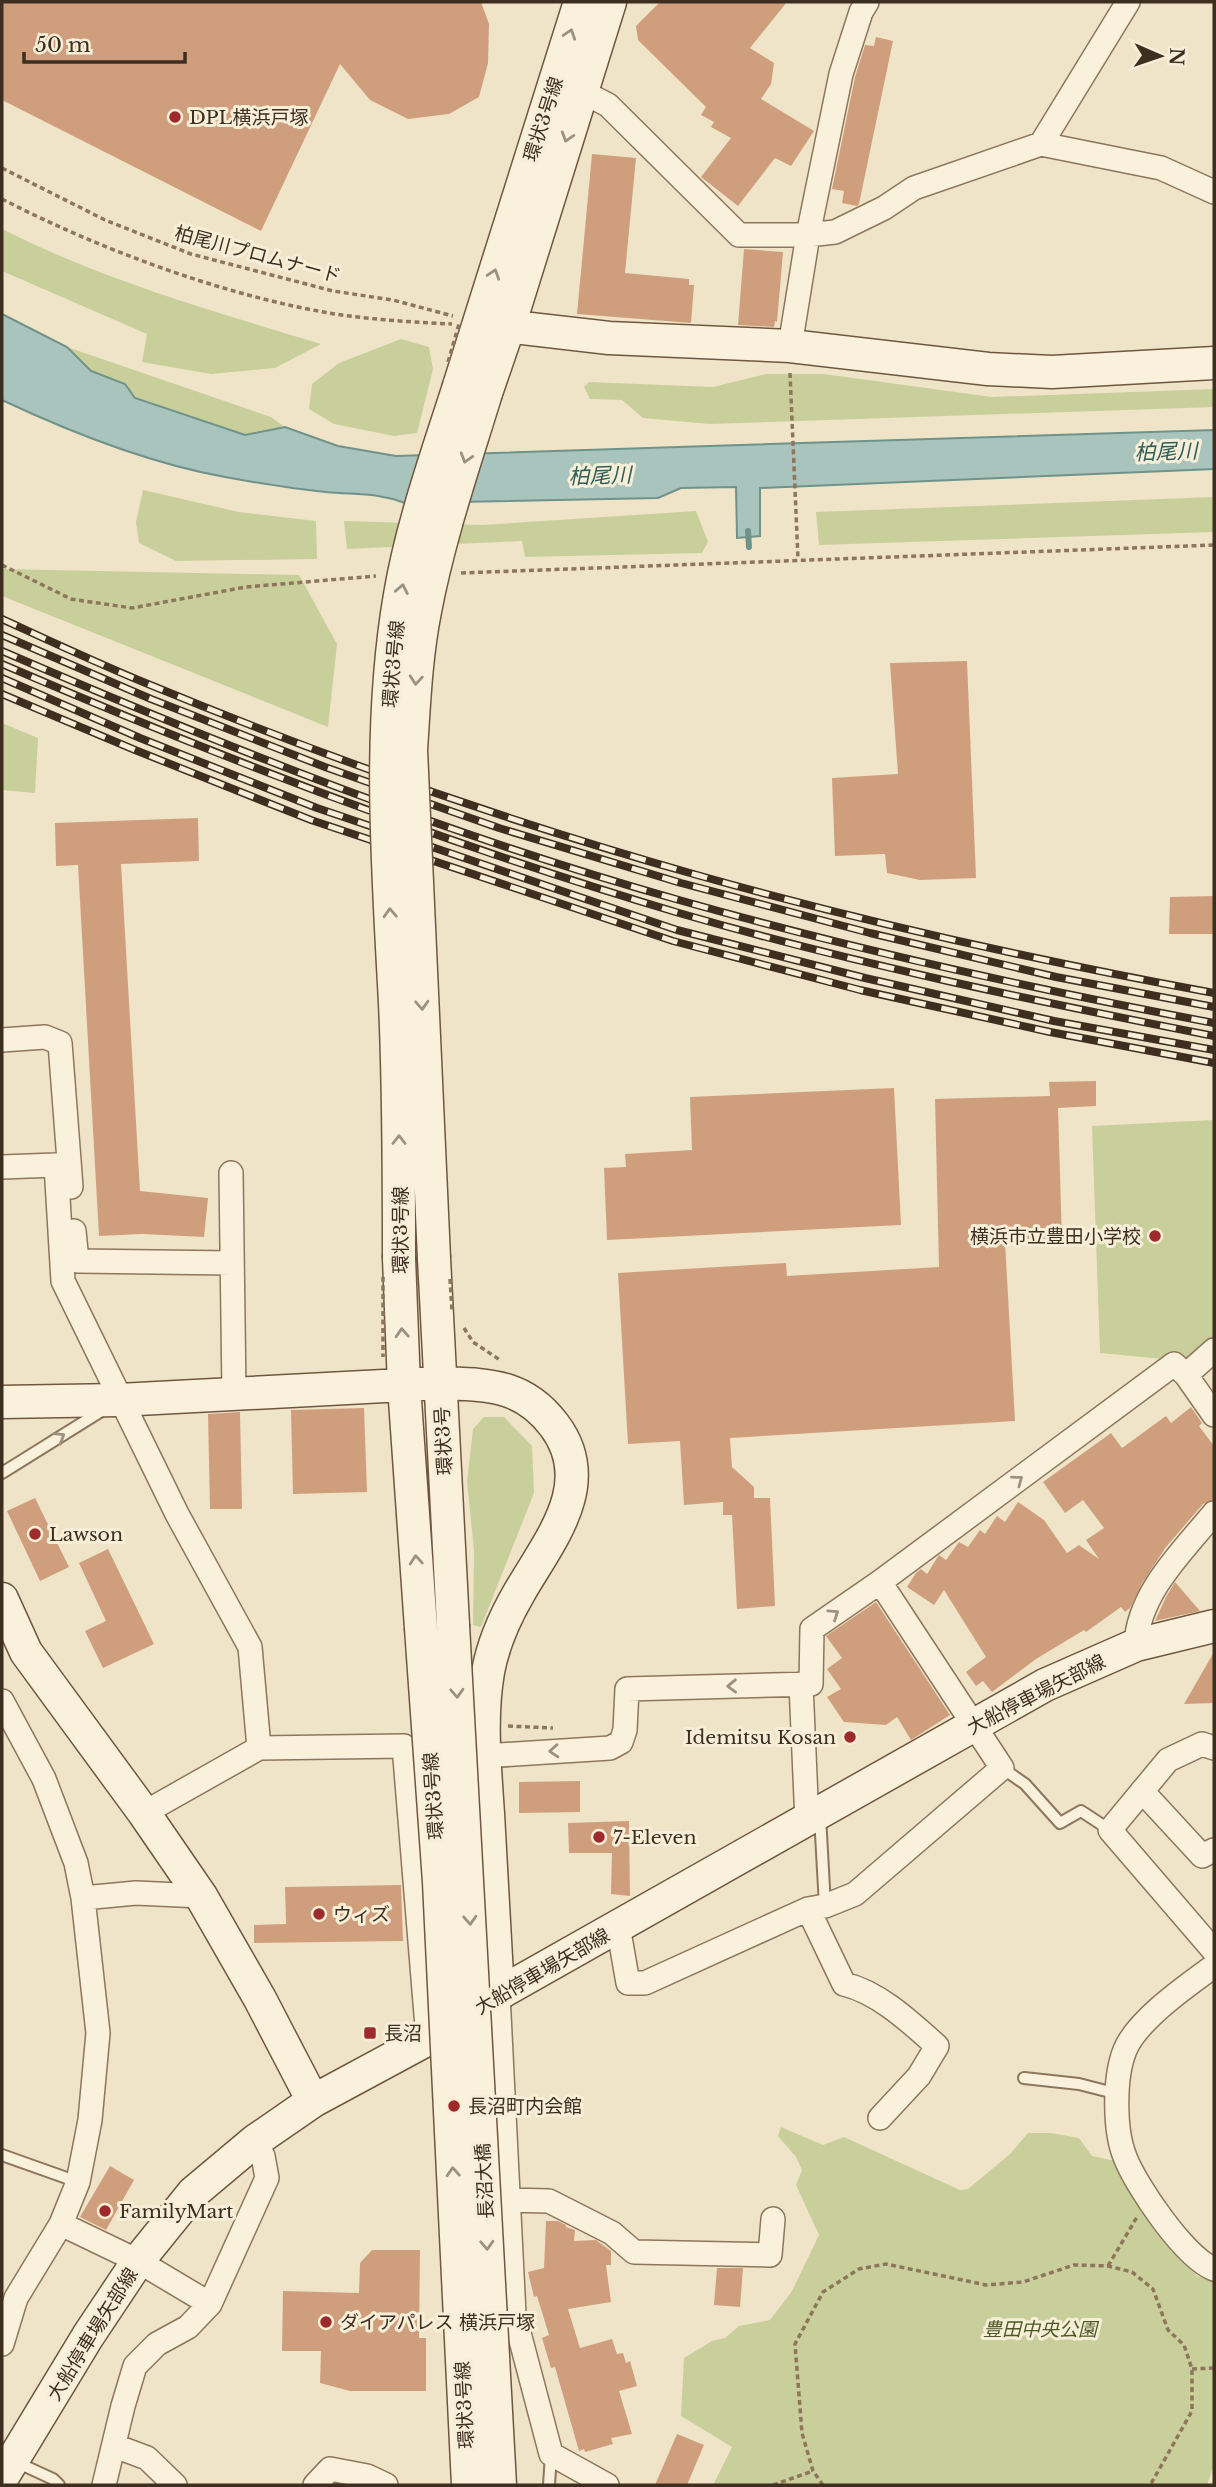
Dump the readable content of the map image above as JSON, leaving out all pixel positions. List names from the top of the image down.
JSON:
{
  "streets": {
    "street": [
      "環状3号線",
      "環状3号",
      "大船停車場矢部線",
      "長沼大橋"
    ],
    "path": ["柏尾川プロムナード"]
  },
  "crossings": [
    ["環状3号線", "柏尾川プロムナード"],
    ["環状3号線", "環状3号"],
    ["環状3号", "長沼大橋"]
  ],
  "water": ["柏尾川"],
  "parks": ["豊田中央公園"],
  "places": {
    "other": [
      "DPL横浜戸塚",
      "横浜市立豊田小学校",
      "Lawson",
      "Idemitsu Kosan",
      "7-Eleven",
      "ウィズ",
      "長沼町内会館",
      "FamilyMart",
      "ダイアパレス 横浜戸塚"
    ],
    "transit": ["長沼"]
  },
  "scale_bar": "50 m",
  "north": "right"
}
